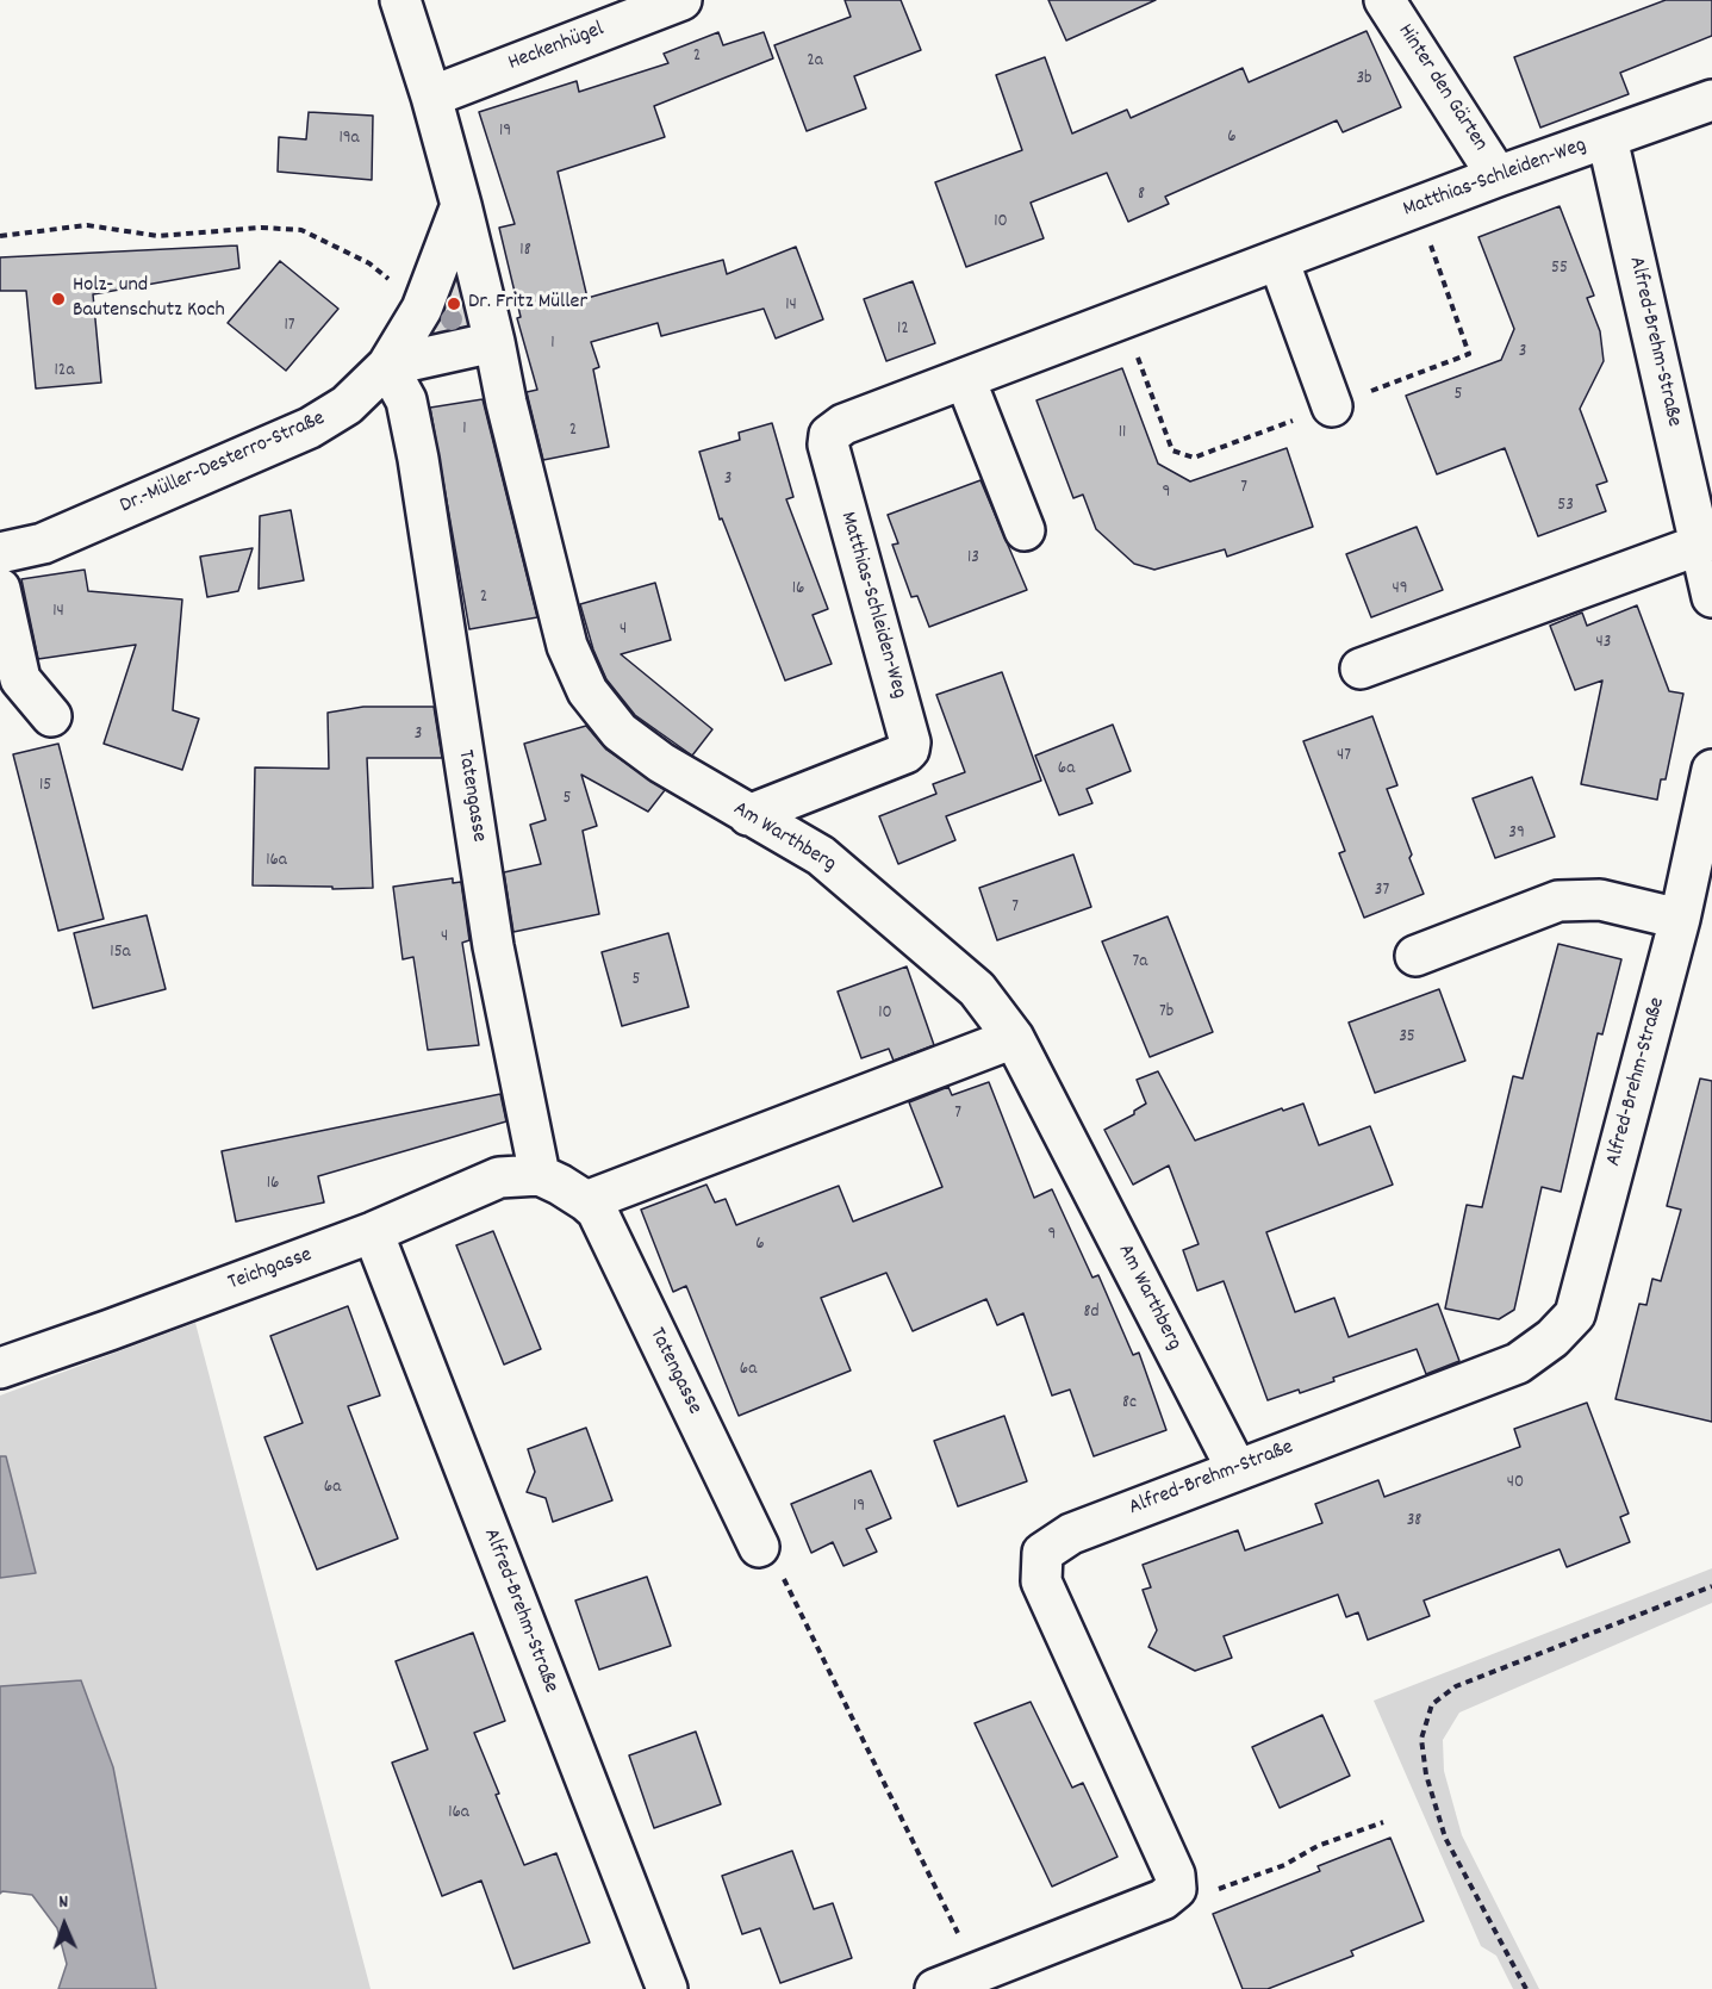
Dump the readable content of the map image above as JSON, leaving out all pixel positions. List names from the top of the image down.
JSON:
{
  "streets": {
    "street": [
      "Heckenhügel",
      "Hinter den Gärten",
      "Matthias-Schleiden-Weg",
      "Alfred-Brehm-Straße",
      "Dr.-Müller-Desterro-Straße",
      "Tatengasse",
      "Am Warthberg",
      "Teichgasse"
    ]
  },
  "crossings": [
    ["Hinter den Gärten", "Matthias-Schleiden-Weg"],
    ["Matthias-Schleiden-Weg", "Alfred-Brehm-Straße"],
    ["Matthias-Schleiden-Weg", "Am Warthberg"],
    ["Alfred-Brehm-Straße", "Am Warthberg"],
    ["Alfred-Brehm-Straße", "Teichgasse"],
    ["Dr.-Müller-Desterro-Straße", "Tatengasse"],
    ["Dr.-Müller-Desterro-Straße", "Am Warthberg"],
    ["Tatengasse", "Teichgasse"]
  ],
  "places": ["Holz- und Bautenschutz Koch", "Dr. Fritz Müller"],
  "house_numbers": [
    "2",
    "2a",
    "3b",
    "19",
    "6",
    "19a",
    "8",
    "10",
    "18",
    "55",
    "14",
    "17",
    "12",
    "1",
    "3",
    "12a",
    "5",
    "1",
    "2",
    "11",
    "3",
    "7",
    "9",
    "53",
    "13",
    "16",
    "49",
    "2",
    "14",
    "4",
    "43",
    "3",
    "47",
    "6a",
    "15",
    "5",
    "39",
    "16a",
    "37",
    "7",
    "4",
    "15a",
    "7a",
    "5",
    "7b",
    "10",
    "35",
    "7",
    "16",
    "9",
    "6",
    "8d",
    "6a",
    "8c",
    "40",
    "6a",
    "19",
    "38",
    "16a"
  ],
  "north": "top"
}
